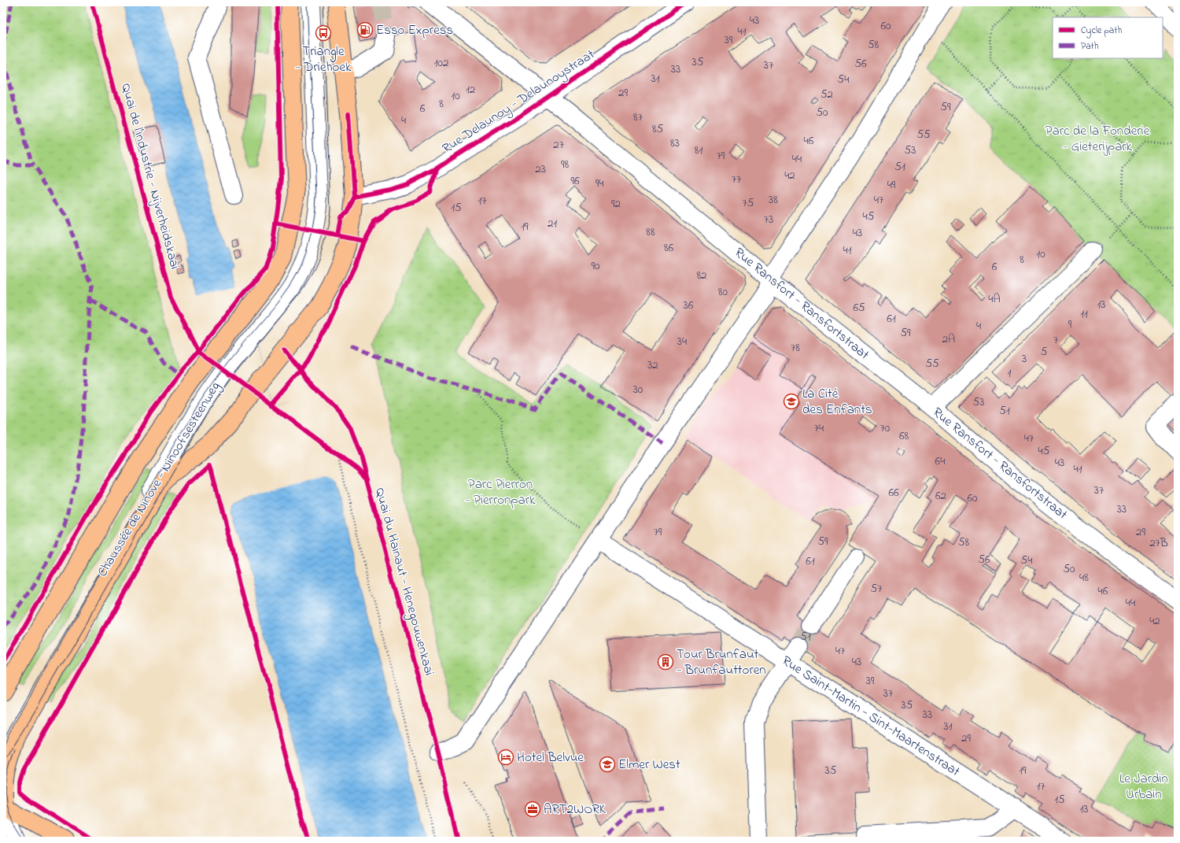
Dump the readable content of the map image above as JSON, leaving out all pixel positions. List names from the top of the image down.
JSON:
{
  "streets": {
    "main road": ["Chaussée de Ninove - Ninoofsesteenweg"],
    "street": ["Rue Delaunoy - Delaunoystraat", "Rue Ransfort - Ransfortstraat", "Rue Saint-Martin - Sint-Maartenstraat"],
    "cycle path": ["Quai de l'Industrie - Nijverheidskaai", "Quai du Hainaut - Henegouwenkaai"]
  },
  "crossings": [
    ["Rue Delaunoy - Delaunoystraat", "Rue Ransfort - Ransfortstraat"],
    ["Rue Delaunoy - Delaunoystraat", "Chaussée de Ninove - Ninoofsesteenweg"]
  ],
  "parks": ["Parc de la Fonderie - Gieterijpark", "Parc Pierron - Pierronpark", "Le Jardin Urbain"],
  "places": {
    "fuel station": ["Esso Express"],
    "bus stop": ["Triangle - Driehoek"],
    "school or university": ["La Cité des Enfants", "Elmer West"],
    "building": ["Tour Brunfaut - Brunfauttoren"],
    "hotel": ["Hotel Belvue"],
    "office": ["ART2WORK"]
  },
  "house_numbers": [
    "43",
    "60",
    "41",
    "39",
    "58",
    "35",
    "102",
    "56",
    "37",
    "33",
    "31",
    "54",
    "12",
    "29",
    "52",
    "10",
    "8",
    "59",
    "6",
    "50",
    "87",
    "4",
    "85",
    "55",
    "46",
    "83",
    "27",
    "81",
    "53",
    "79",
    "44",
    "98",
    "51",
    "23",
    "42",
    "77",
    "96",
    "94",
    "49",
    "38",
    "47",
    "17",
    "75",
    "92",
    "15",
    "45",
    "73",
    "21",
    "19",
    "88",
    "43",
    "86",
    "41",
    "10",
    "8",
    "90",
    "6",
    "82",
    "80",
    "4A",
    "13",
    "36",
    "65",
    "11",
    "61",
    "9",
    "4",
    "59",
    "2A",
    "7",
    "34",
    "78",
    "5",
    "3",
    "55",
    "32",
    "1",
    "30",
    "53",
    "51",
    "74",
    "70",
    "68",
    "47",
    "45",
    "64",
    "43",
    "41",
    "37",
    "66",
    "62",
    "60",
    "33",
    "79",
    "29",
    "59",
    "58",
    "27B",
    "56",
    "54",
    "61",
    "50",
    "48",
    "57",
    "46",
    "44",
    "42",
    "51",
    "47",
    "43",
    "39",
    "37",
    "35",
    "33",
    "31",
    "29",
    "35",
    "19",
    "17",
    "15",
    "13"
  ],
  "legend": ["Cycle path", "Path"]
}
